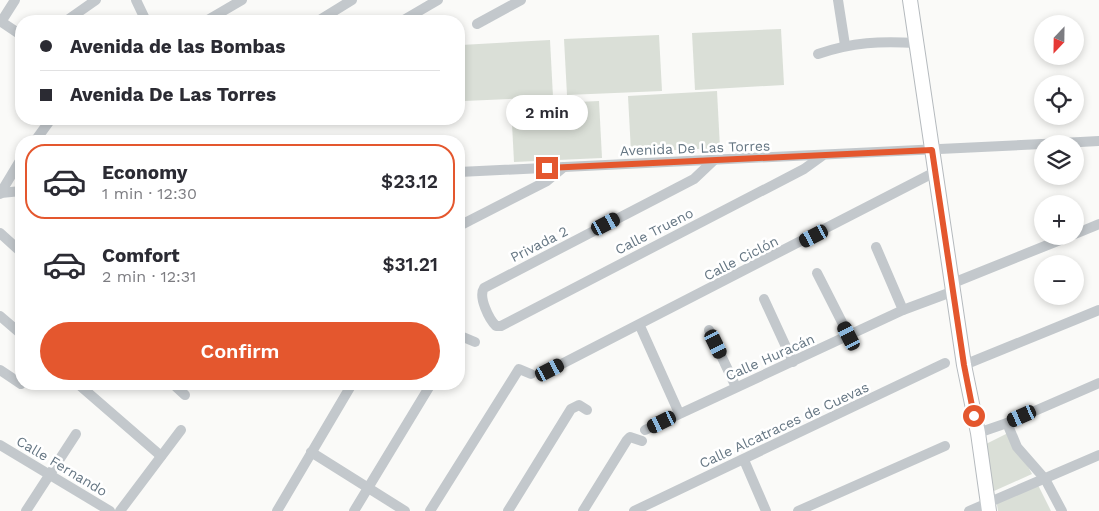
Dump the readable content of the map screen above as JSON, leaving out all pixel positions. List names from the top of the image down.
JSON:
{
  "streets": {
    "street": [
      "Avenida De Las Torres",
      "Calle Trueno",
      "Privada 2",
      "Calle Ciclón",
      "Calle Huracán",
      "Calle Alcatraces de Cuevas",
      "Calle Fernando"
    ]
  },
  "crossings": [
    ["Avenida De Las Torres", "Calle Trueno"],
    ["Avenida De Las Torres", "Privada 2"],
    ["Calle Trueno", "Privada 2"]
  ],
  "north": "bottom",
  "page": {
    "map_buttons": ["+", "−"],
    "banner": ["Avenida de las Bombas", "Avenida De Las Torres"],
    "bubble": "2 min",
    "list": [
      {
        "name": "Economy",
        "note": "1 min · 12:30",
        "value": "$23.12"
      },
      {
        "name": "Comfort",
        "note": "2 min · 12:31",
        "value": "$31.21"
      }
    ],
    "buttons": "Confirm"
  }
}
